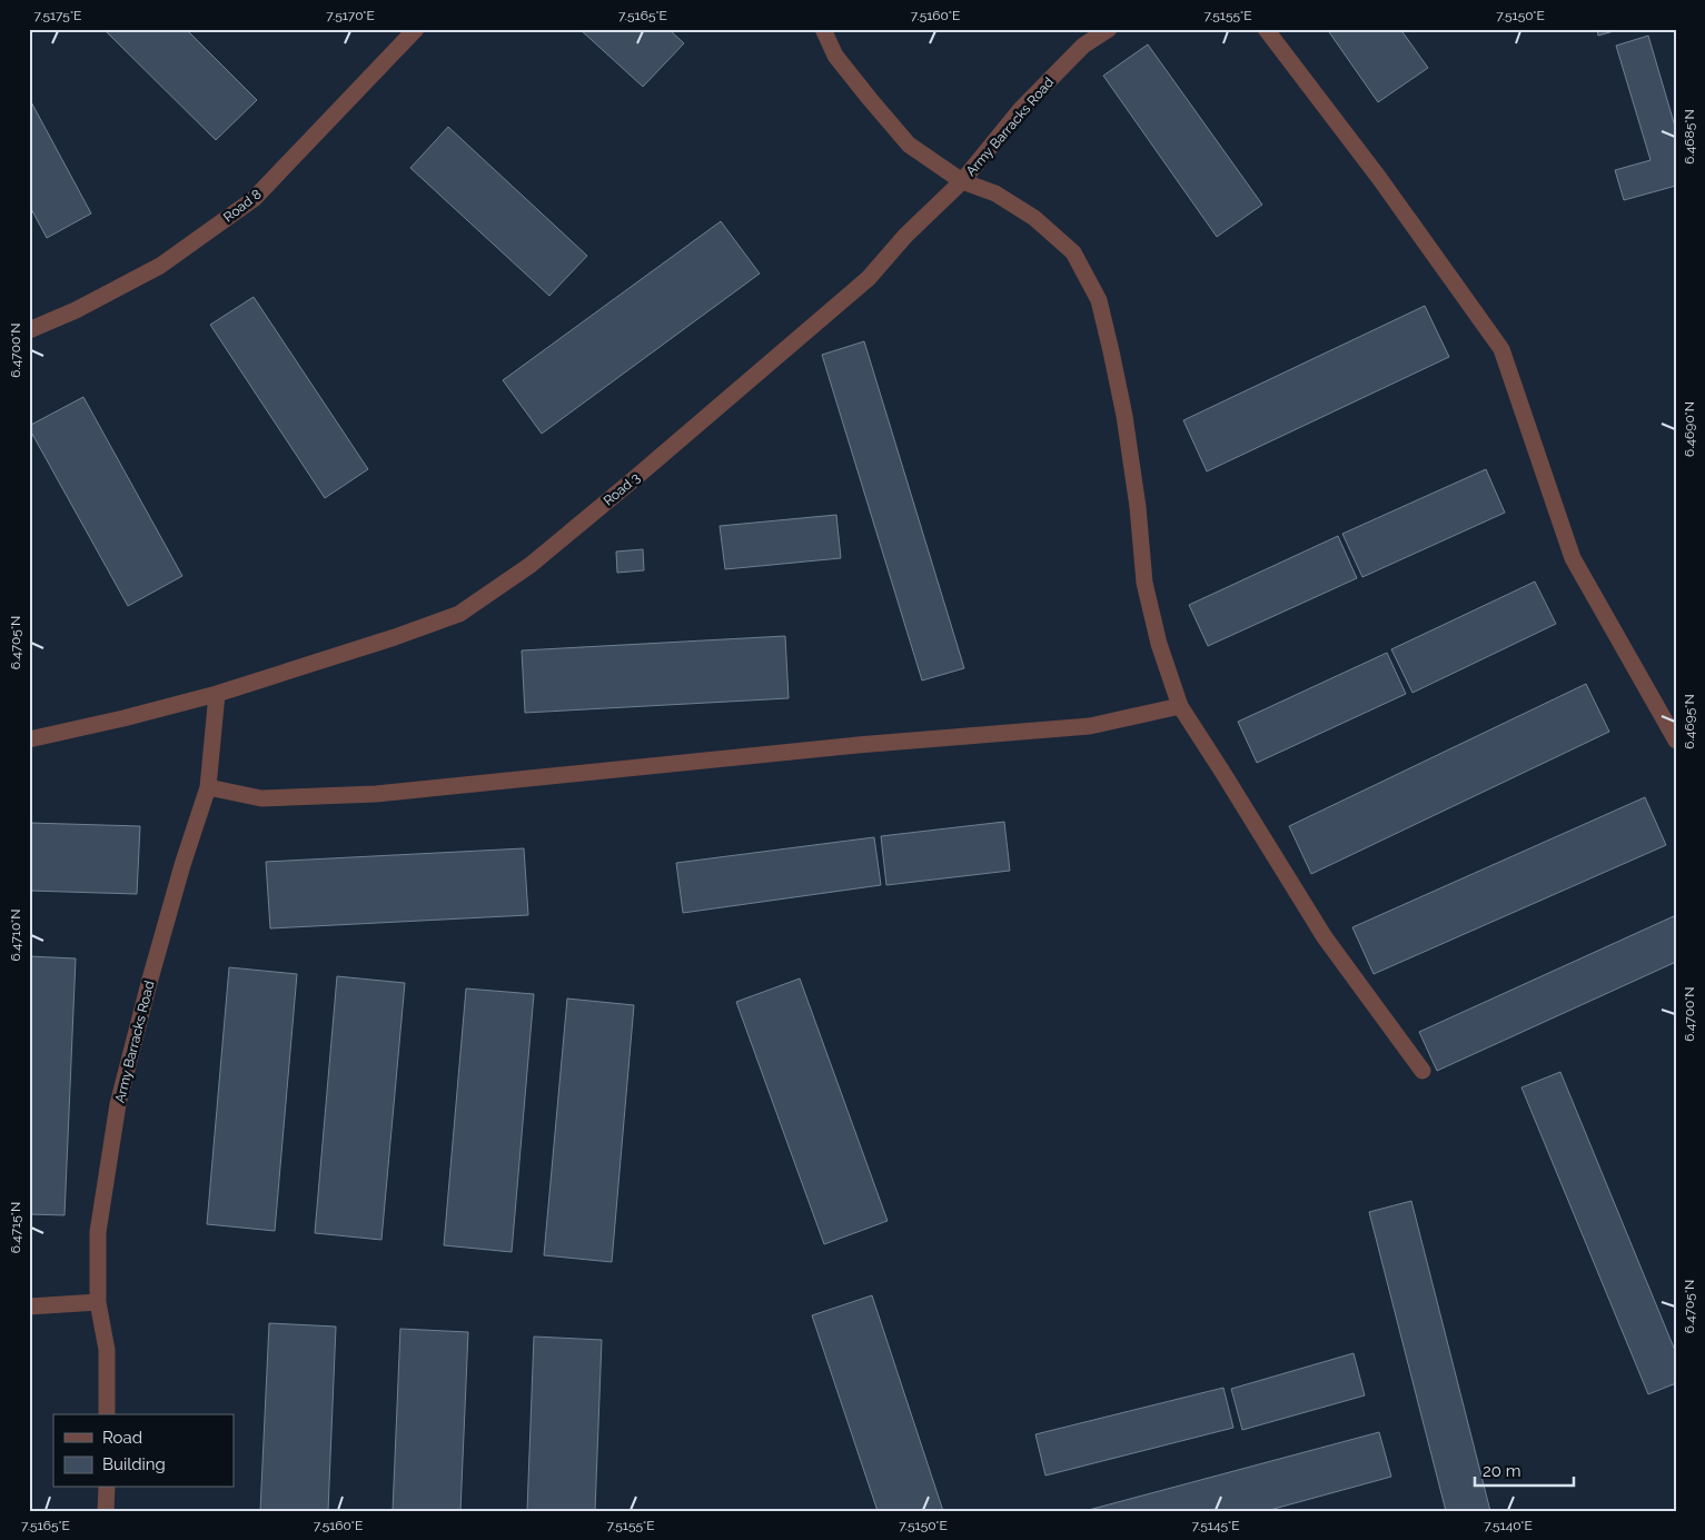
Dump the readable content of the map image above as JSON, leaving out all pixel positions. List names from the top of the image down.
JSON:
{
  "streets": {
    "street": ["Army Barracks Road", "Road 8", "Road 3"]
  },
  "crossings": [
    ["Army Barracks Road", "Road 3"]
  ],
  "legend": ["Road", "Building"],
  "scale_bar": "20 m",
  "coordinates": [
    "7.5175°E",
    "7.5170°E",
    "7.5165°E",
    "7.5160°E",
    "7.5155°E",
    "7.5150°E",
    "6.4685°N",
    "6.4700°N",
    "6.4690°N",
    "6.4705°N",
    "6.4695°N",
    "6.4710°N",
    "6.4715°N",
    "7.5145°E",
    "7.5140°E"
  ]
}
